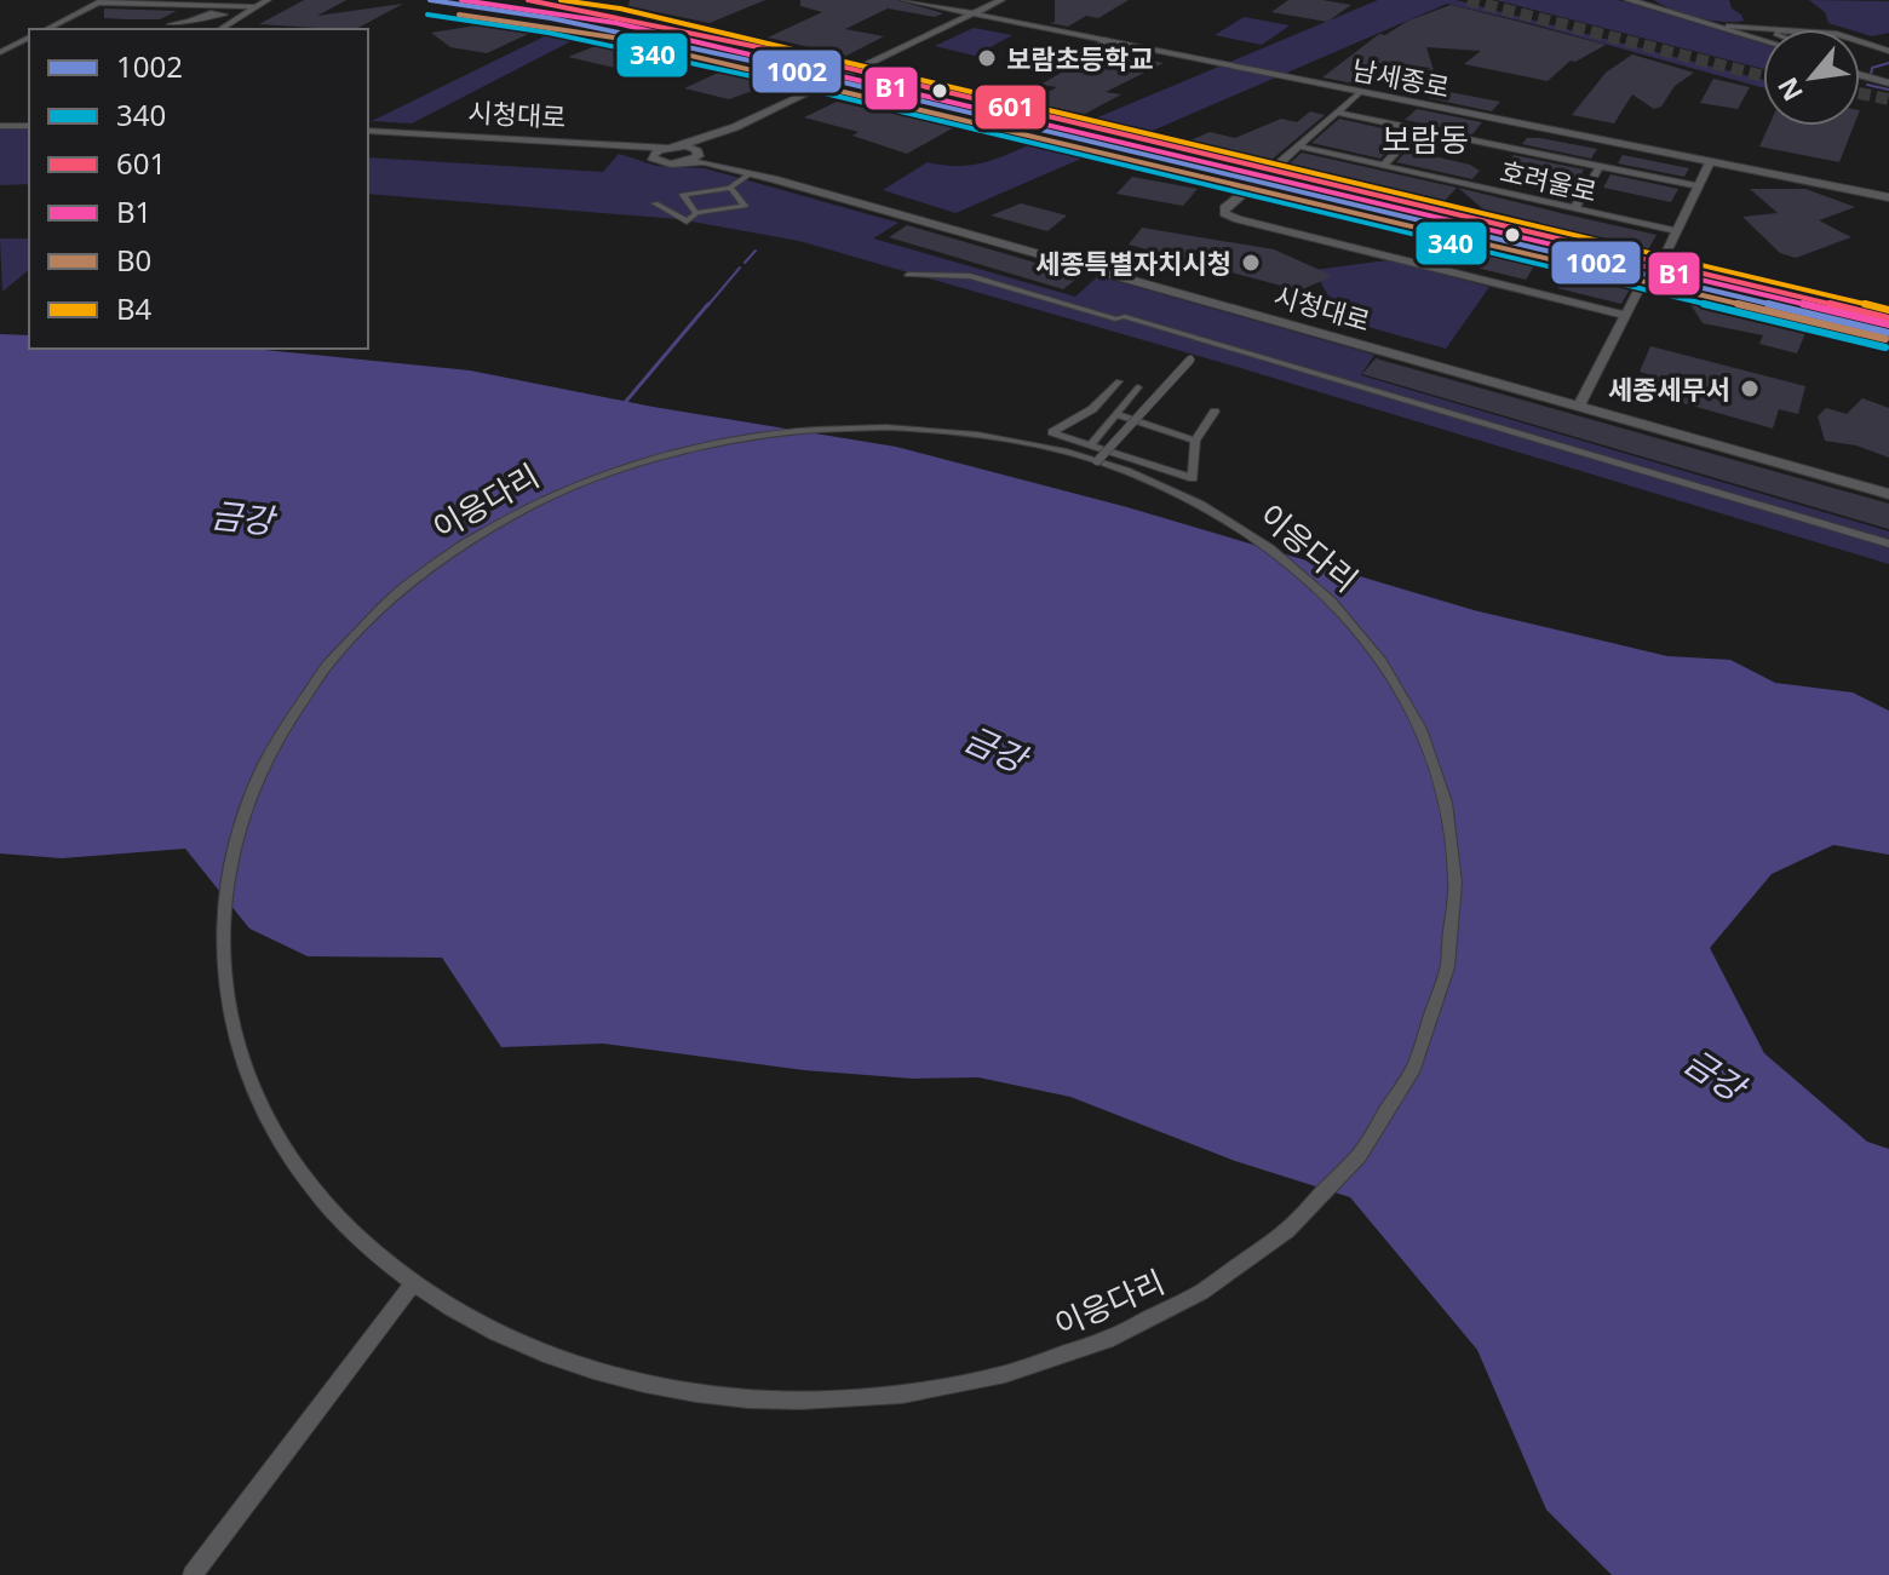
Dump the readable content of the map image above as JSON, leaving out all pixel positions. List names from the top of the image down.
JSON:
{
  "streets": {
    "street": [
      "남세종로",
      "시청대로",
      "호려울로",
      "이응다리"
    ]
  },
  "districts": ["보람동"],
  "water": ["금강"],
  "places": ["보람초등학교", "세종특별자치시청", "세종세무서"],
  "lines": [
    "transit line 1002",
    "transit line 601",
    "transit line B1",
    "transit line B4",
    "transit line 340",
    "transit line B0"
  ],
  "legend": [
    "1002",
    "340",
    "601",
    "B1",
    "B0",
    "B4"
  ],
  "north": "bottom left"
}
